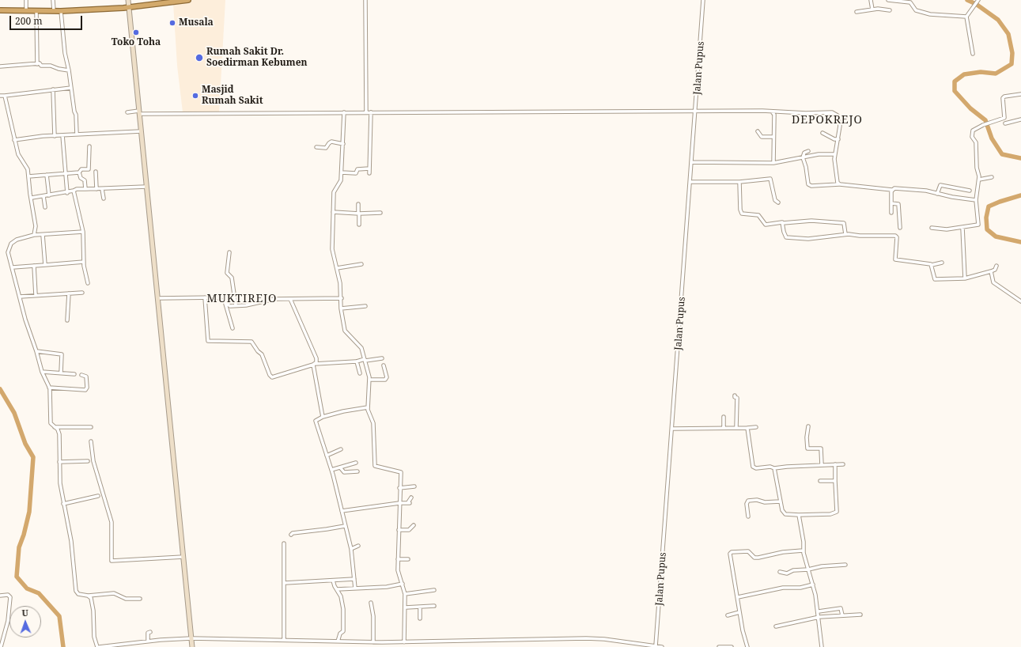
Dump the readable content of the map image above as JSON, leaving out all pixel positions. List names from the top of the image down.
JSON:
{
  "streets": {
    "street": ["Jalan Pupus"]
  },
  "districts": ["DEPOKREJO", "MUKTIREJO"],
  "places": [
    "Musala",
    "Toko Toha",
    "Rumah Sakit Dr. Soedirman Kebumen",
    "Masjid Rumah Sakit"
  ],
  "scale_bar": "200 m",
  "north": "top"
}
